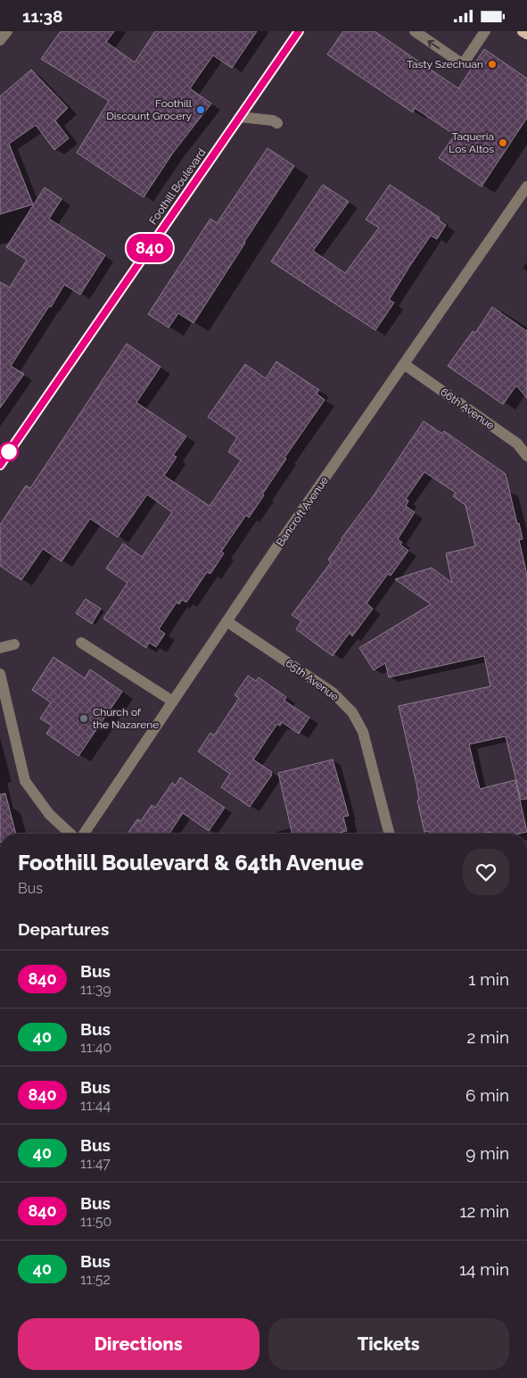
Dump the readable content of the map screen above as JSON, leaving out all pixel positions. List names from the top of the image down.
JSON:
{
  "streets": {
    "main road": ["Foothill Boulevard"],
    "street": ["66th Avenue", "Bancroft Avenue", "65th Avenue"]
  },
  "crossings": [
    ["66th Avenue", "Bancroft Avenue"],
    ["Bancroft Avenue", "65th Avenue"]
  ],
  "places": [
    "Tasty Szechuan",
    "Foothill Discount Grocery",
    "Taqueria Los Altos",
    "Church of the Nazarene"
  ],
  "lines": ["bus line 840"],
  "page": {
    "status": "11:38",
    "on_map": "840",
    "heading": [
      ["Foothill Boulevard & 64th Avenue", "Bus"],
      "Departures"
    ],
    "list": [
      {
        "mark": "840",
        "name": "Bus",
        "note": "11:39",
        "value": "1 min"
      },
      {
        "mark": "40",
        "name": "Bus",
        "note": "11:40",
        "value": "2 min"
      },
      {
        "mark": "840",
        "name": "Bus",
        "note": "11:44",
        "value": "6 min"
      },
      {
        "mark": "40",
        "name": "Bus",
        "note": "11:47",
        "value": "9 min"
      },
      {
        "mark": "840",
        "name": "Bus",
        "note": "11:50",
        "value": "12 min"
      },
      {
        "mark": "40",
        "name": "Bus",
        "note": "11:52",
        "value": "14 min"
      }
    ],
    "buttons": ["Directions", "Tickets"]
  }
}
